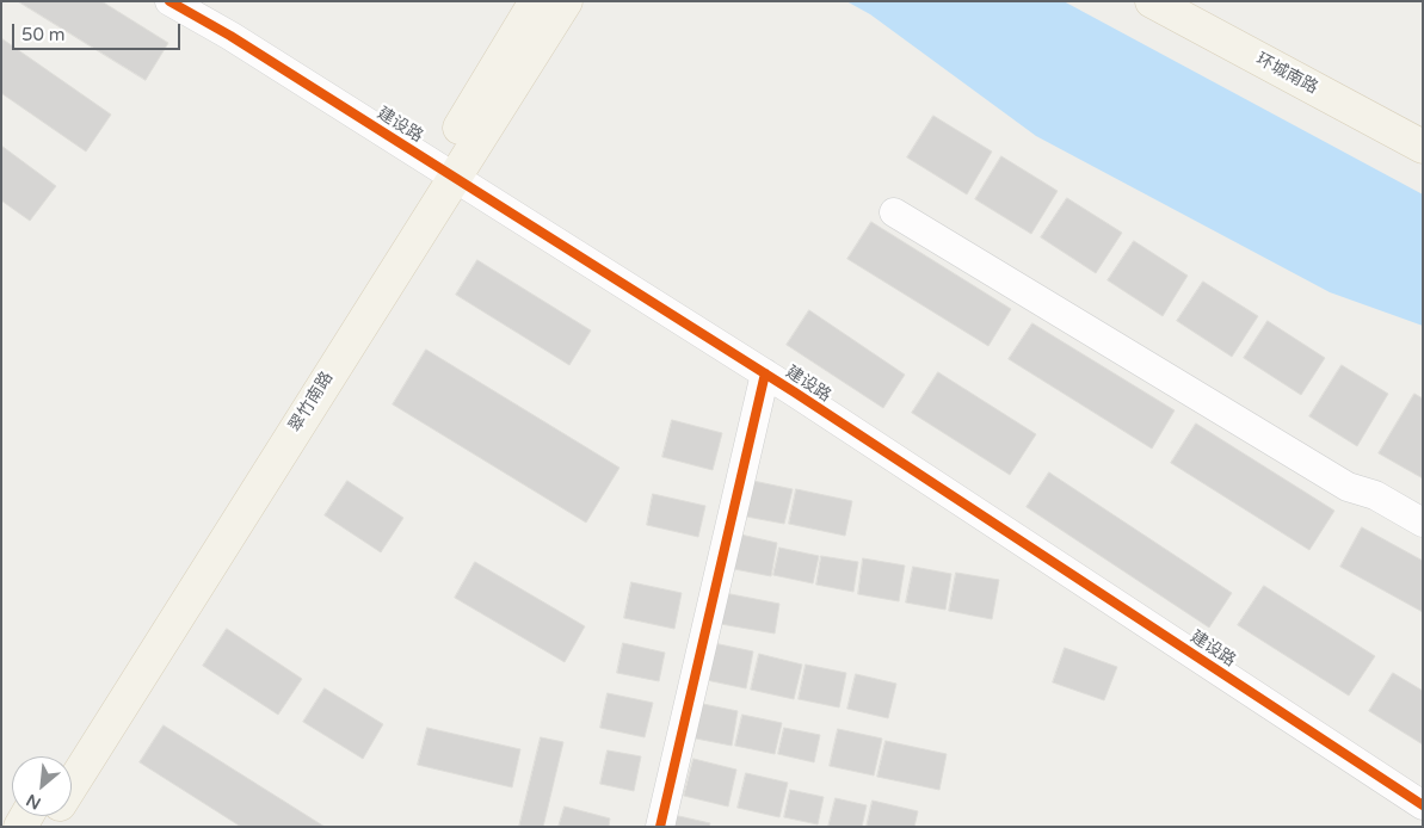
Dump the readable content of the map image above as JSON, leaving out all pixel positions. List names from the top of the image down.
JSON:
{
  "streets": {
    "main road": ["环城南路", "翠竹南路"],
    "street": ["建设路"]
  },
  "crossings": [
    ["建设路", "翠竹南路"]
  ],
  "scale_bar": "50 m",
  "north": "bottom left"
}
